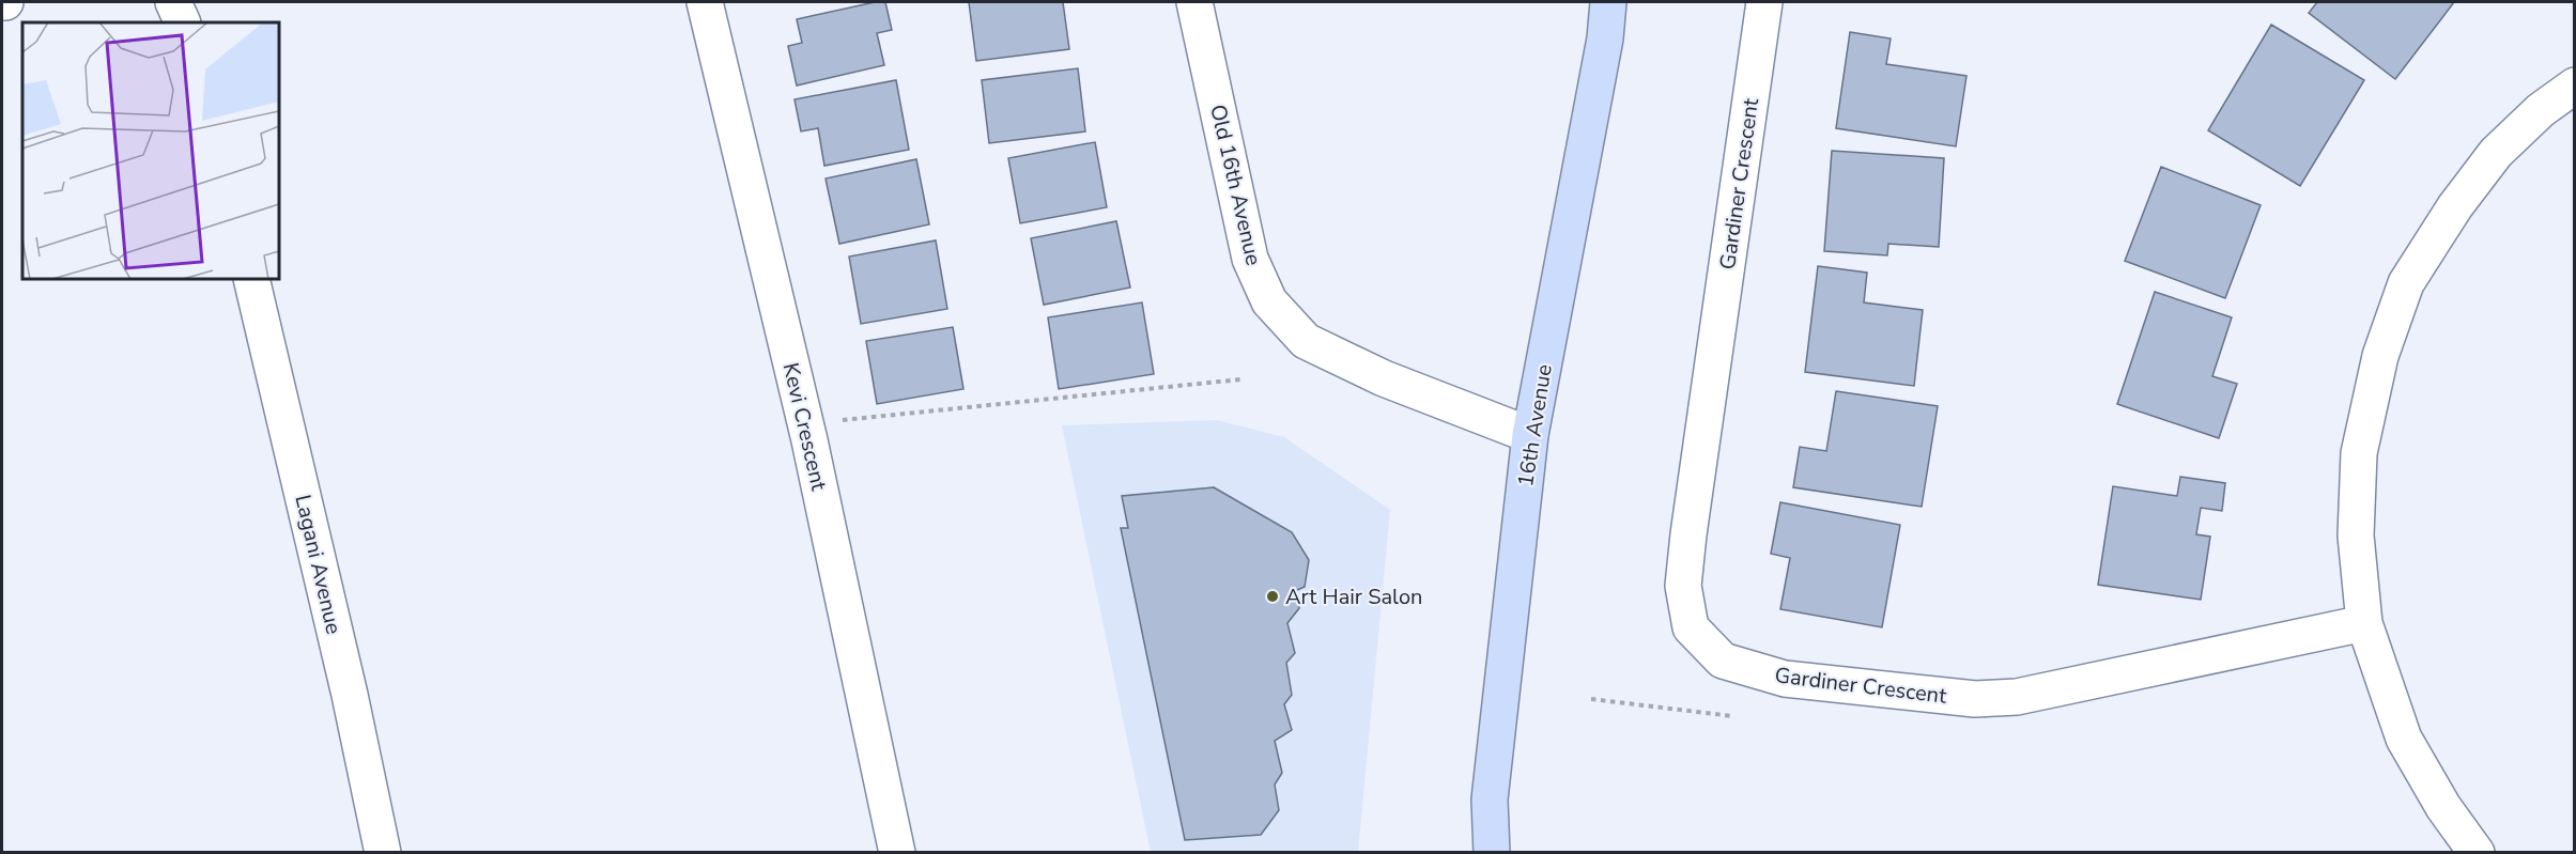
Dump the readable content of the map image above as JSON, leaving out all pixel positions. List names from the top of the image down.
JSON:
{
  "streets": {
    "main road": ["16th Avenue"],
    "street": [
      "Gardiner Crescent",
      "Old 16th Avenue",
      "Kevi Crescent",
      "Lagani Avenue"
    ]
  },
  "crossings": [
    ["Old 16th Avenue", "16th Avenue"]
  ],
  "places": ["Art Hair Salon"]
}
